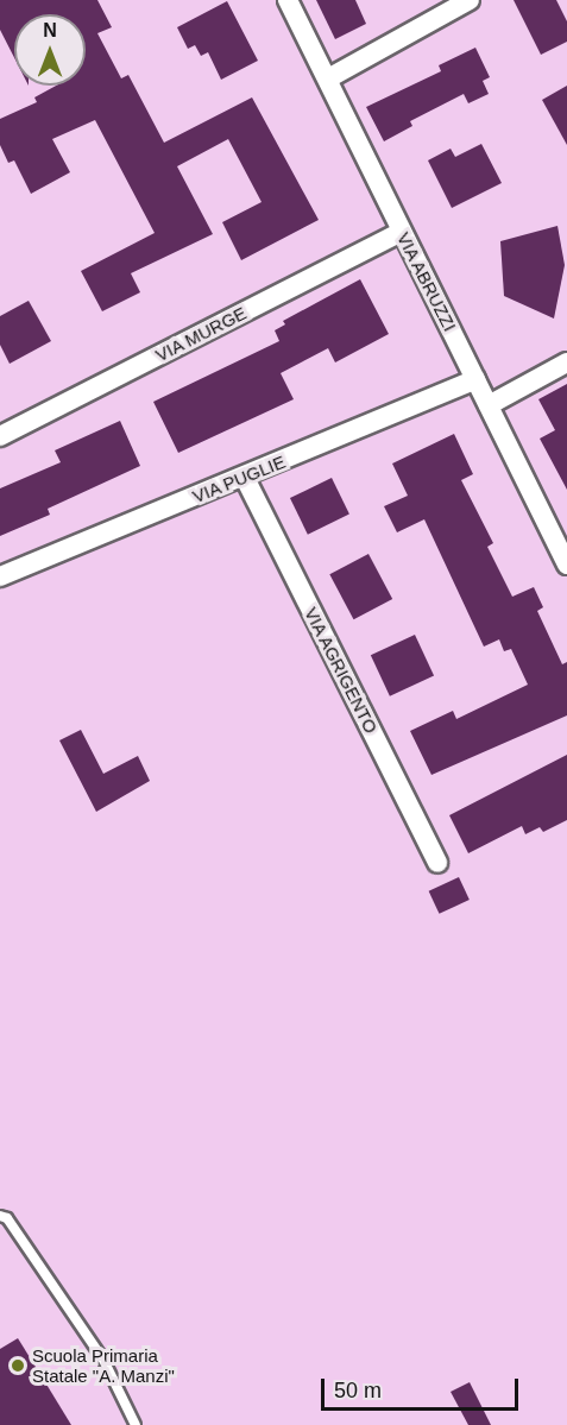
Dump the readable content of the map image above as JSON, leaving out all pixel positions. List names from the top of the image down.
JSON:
{
  "streets": {
    "street": [
      "VIA ABRUZZI",
      "VIA MURGE",
      "VIA PUGLIE",
      "VIA AGRIGENTO"
    ]
  },
  "crossings": [
    ["VIA ABRUZZI", "VIA MURGE"],
    ["VIA ABRUZZI", "VIA PUGLIE"],
    ["VIA PUGLIE", "VIA AGRIGENTO"]
  ],
  "places": ["Scuola Primaria Statale \"A. Manzi\""],
  "scale_bar": "50 m",
  "north": "top"
}
